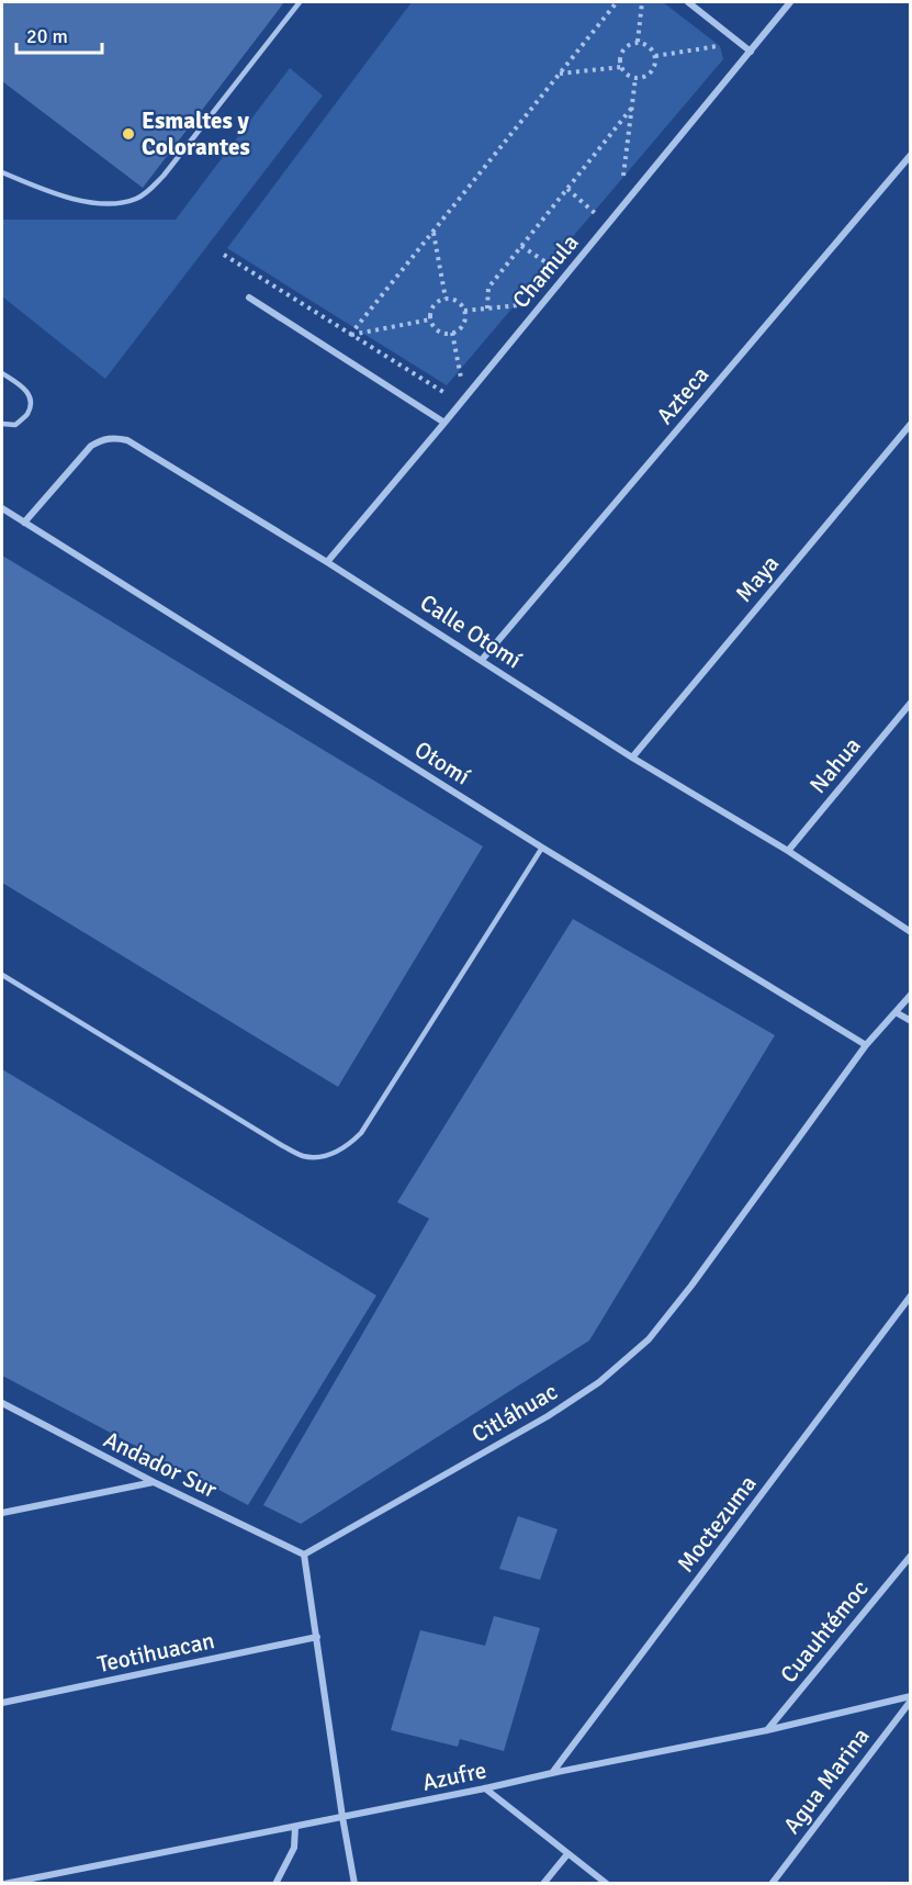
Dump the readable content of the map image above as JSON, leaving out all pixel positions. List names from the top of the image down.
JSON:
{
  "streets": {
    "street": [
      "Chamula",
      "Azteca",
      "Maya",
      "Calle Otomí",
      "Otomí",
      "Nahua",
      "Citláhuac",
      "Andador Sur",
      "Moctezuma",
      "Cuauhtémoc",
      "Teotihuacan",
      "Azufre",
      "Agua Marina"
    ]
  },
  "crossings": [
    ["Chamula", "Calle Otomí"],
    ["Azteca", "Calle Otomí"],
    ["Maya", "Calle Otomí"],
    ["Calle Otomí", "Otomí"],
    ["Calle Otomí", "Nahua"],
    ["Otomí", "Citláhuac"],
    ["Citláhuac", "Andador Sur"],
    ["Moctezuma", "Azufre"],
    ["Cuauhtémoc", "Azufre"],
    ["Azufre", "Agua Marina"]
  ],
  "places": ["Esmaltes y Colorantes"],
  "scale_bar": "20 m"
}
